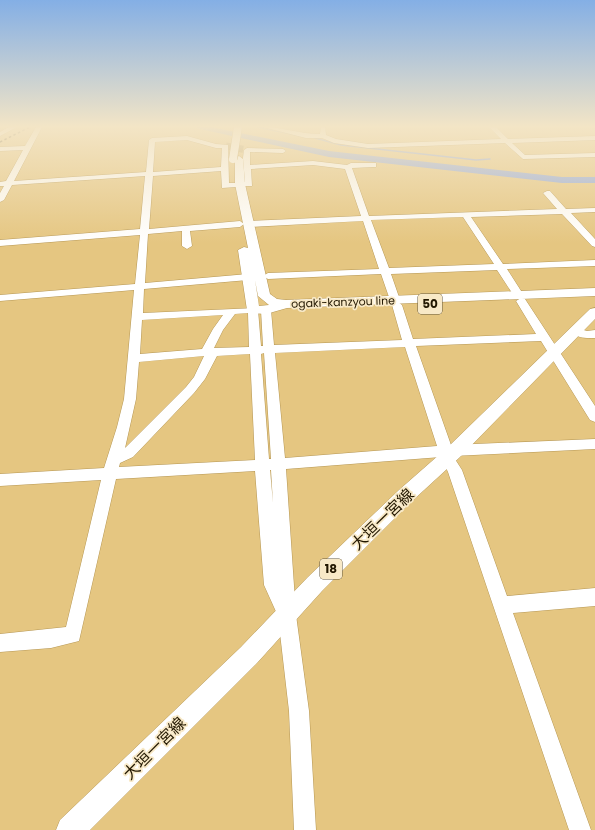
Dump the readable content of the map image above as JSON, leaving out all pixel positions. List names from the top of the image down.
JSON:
{
  "streets": {
    "main road": [
      "ogaki-kanzyou line",
      "50",
      "大垣一宮線",
      "18"
    ]
  },
  "crossings": [
    ["ogaki-kanzyou line", "50"]
  ]
}
